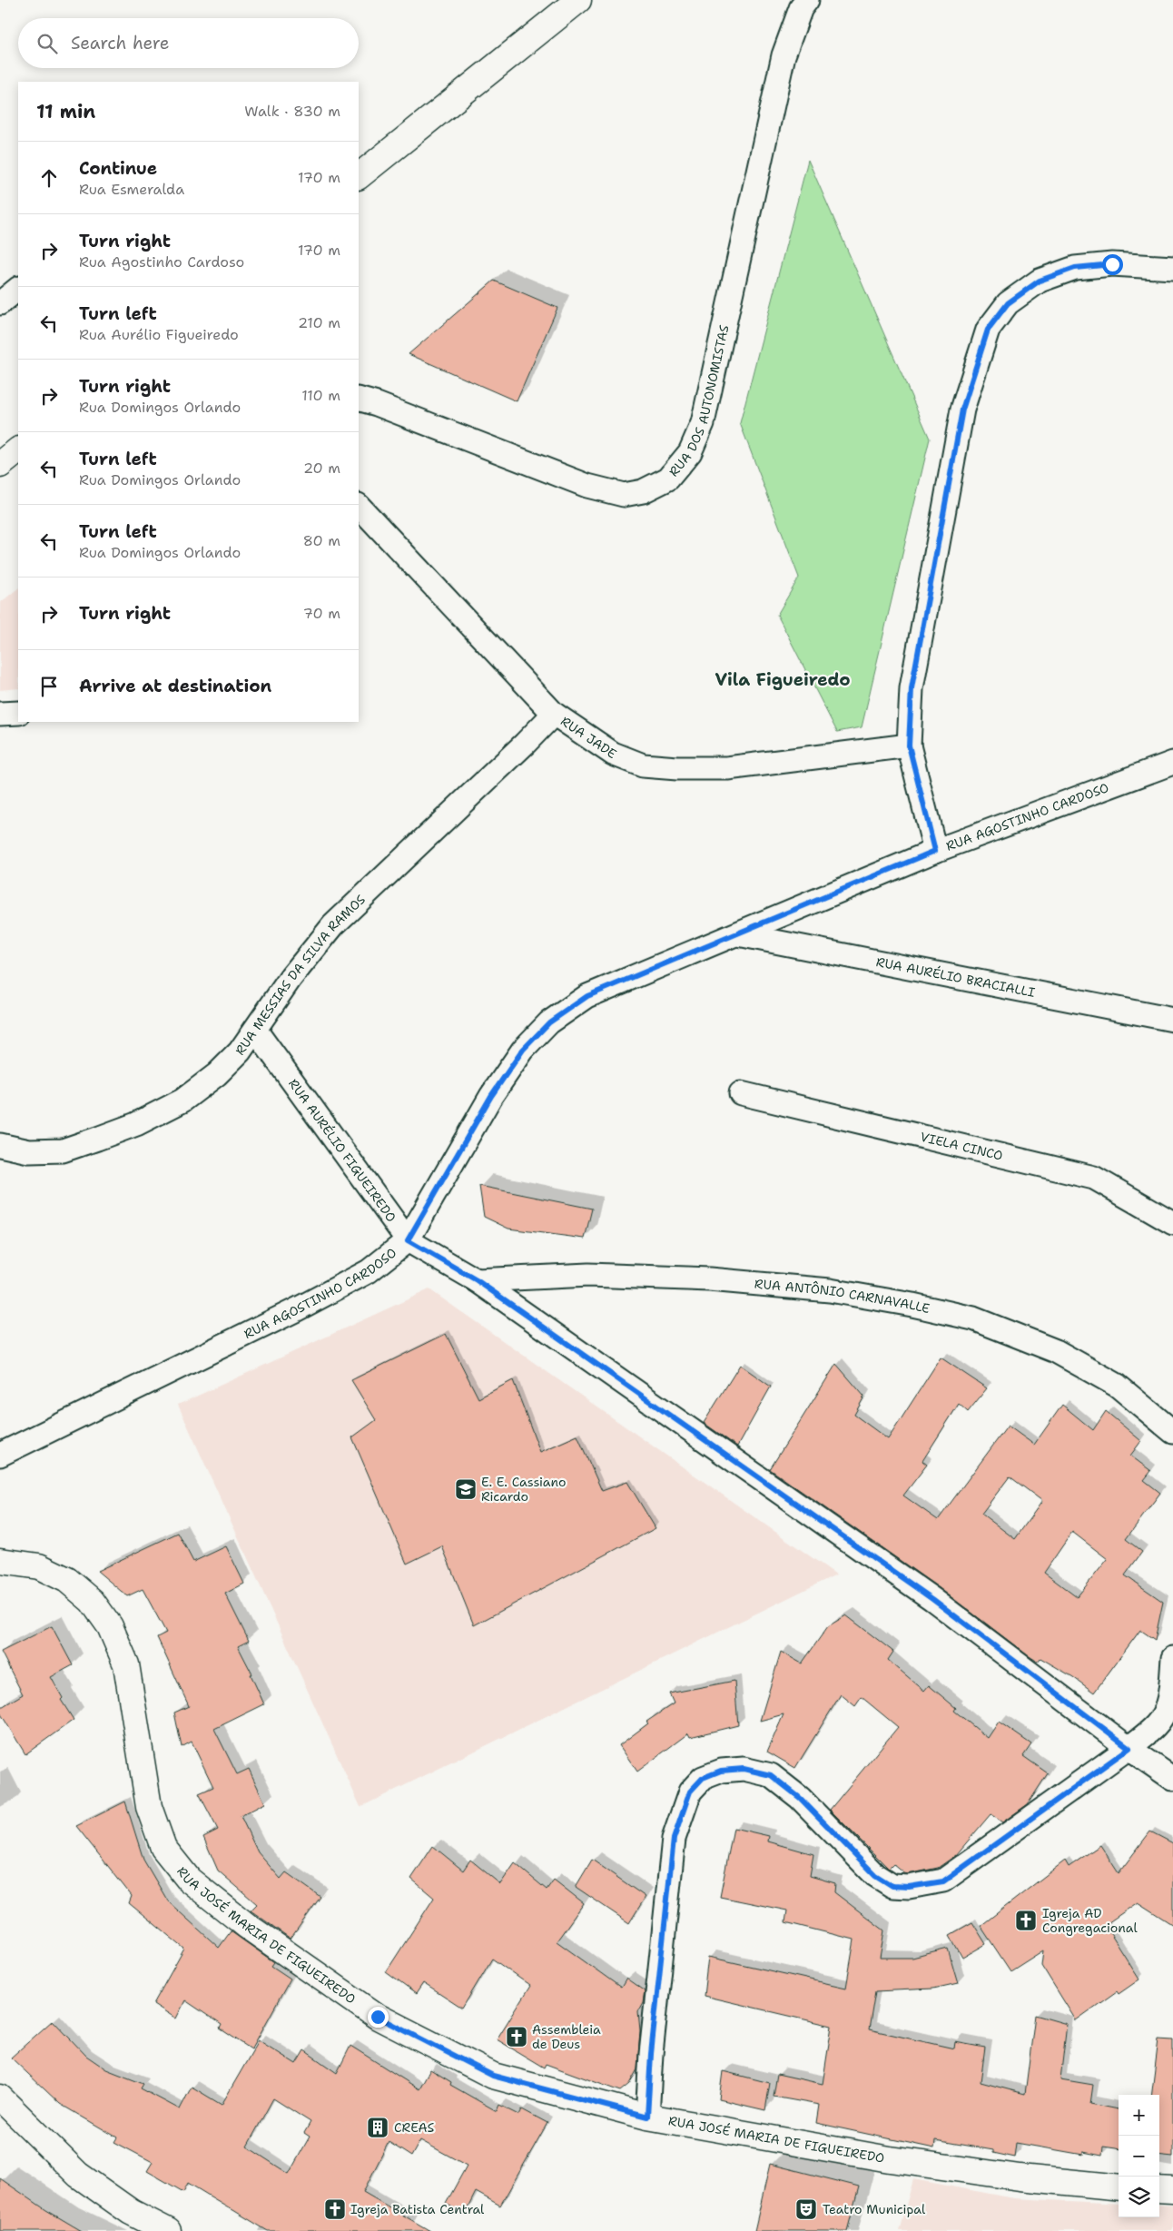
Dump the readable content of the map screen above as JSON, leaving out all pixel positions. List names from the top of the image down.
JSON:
{
  "streets": {
    "main road": ["RUA JOSÉ MARIA DE FIGUEIREDO"],
    "street": [
      "RUA DOS AUTONOMISTAS",
      "RUA JADE",
      "RUA AGOSTINHO CARDOSO",
      "RUA MESSIAS DA SILVA RAMOS",
      "RUA AURÉLIO BRACIALLI",
      "VIELA CINCO",
      "RUA AURÉLIO FIGUEIREDO",
      "RUA ANTÔNIO CARNAVALLE"
    ]
  },
  "crossings": [
    ["RUA JADE", "RUA MESSIAS DA SILVA RAMOS"],
    ["RUA AGOSTINHO CARDOSO", "RUA AURÉLIO BRACIALLI"],
    ["RUA AGOSTINHO CARDOSO", "RUA AURÉLIO FIGUEIREDO"],
    ["RUA MESSIAS DA SILVA RAMOS", "RUA AURÉLIO FIGUEIREDO"],
    ["RUA AURÉLIO FIGUEIREDO", "RUA ANTÔNIO CARNAVALLE"]
  ],
  "districts": ["Vila Figueiredo"],
  "places": {
    "school or university": ["E. E. Cassiano Ricardo"],
    "church": ["Igreja AD Congregacional", "Assembleia de Deus", "Igreja Batista Central"],
    "building": ["CREAS"],
    "theatre": ["Teatro Municipal"]
  },
  "page": {
    "search": "Search here",
    "heading": ["11 min", "Walk · 830 m"],
    "list": [
      ["Continue", "Rua Esmeralda", "170 m"],
      ["Turn right", "Rua Agostinho Cardoso", "170 m"],
      ["Turn left", "Rua Aurélio Figueiredo", "210 m"],
      ["Turn right", "Rua Domingos Orlando", "110 m"],
      ["Turn left", "Rua Domingos Orlando", "20 m"],
      ["Turn left", "Rua Domingos Orlando", "80 m"],
      ["Turn right", "70 m"],
      "Arrive at destination"
    ],
    "map_buttons": ["+", "−"]
  }
}
